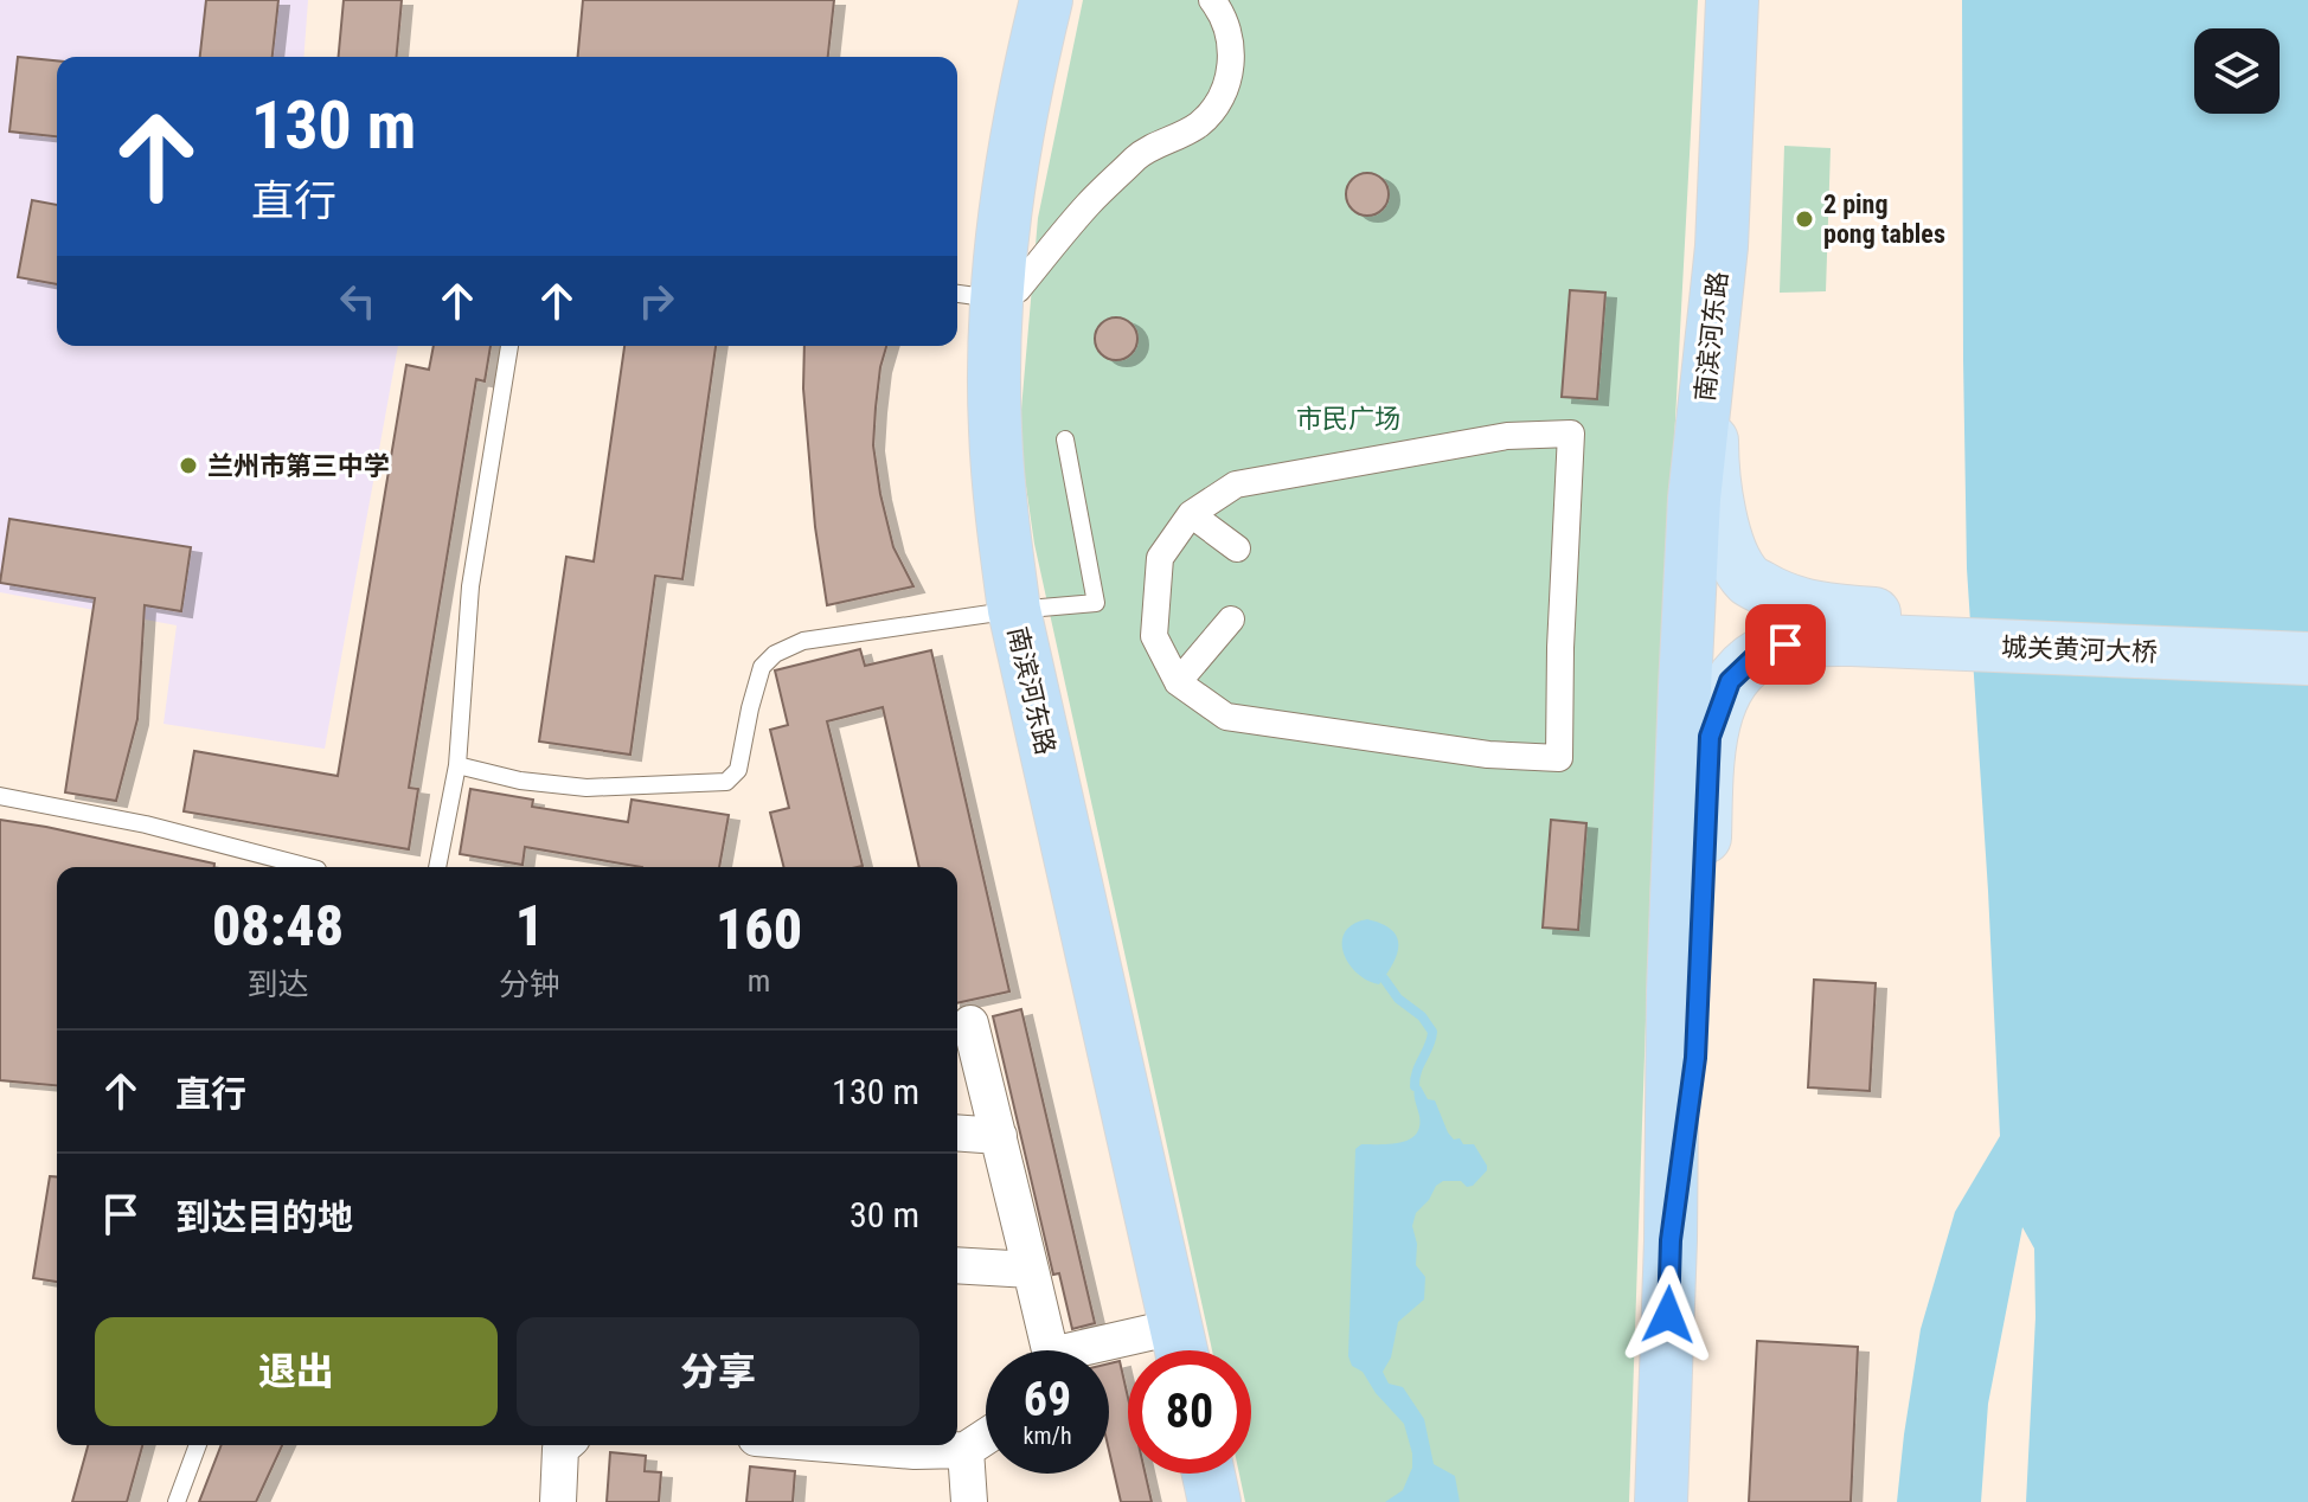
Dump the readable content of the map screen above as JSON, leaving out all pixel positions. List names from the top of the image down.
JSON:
{
  "streets": {
    "highway": ["南滨河东路"],
    "main road": ["城关黄河大桥"]
  },
  "crossings": [
    ["南滨河东路", "城关黄河大桥"]
  ],
  "parks": ["市民广场"],
  "places": ["2 ping pong tables", "兰州市第三中学"],
  "page": {
    "turn": ["130 m", "直行"],
    "eta": [
      "08:48",
      "到达",
      "1",
      "分钟",
      "160",
      "m"
    ],
    "list": [
      {
        "name": "直行",
        "value": "130 m"
      },
      {
        "name": "到达目的地",
        "value": "30 m"
      }
    ],
    "buttons": ["退出", "分享"],
    "speed": "69 km/h",
    "limit": "80"
  }
}
